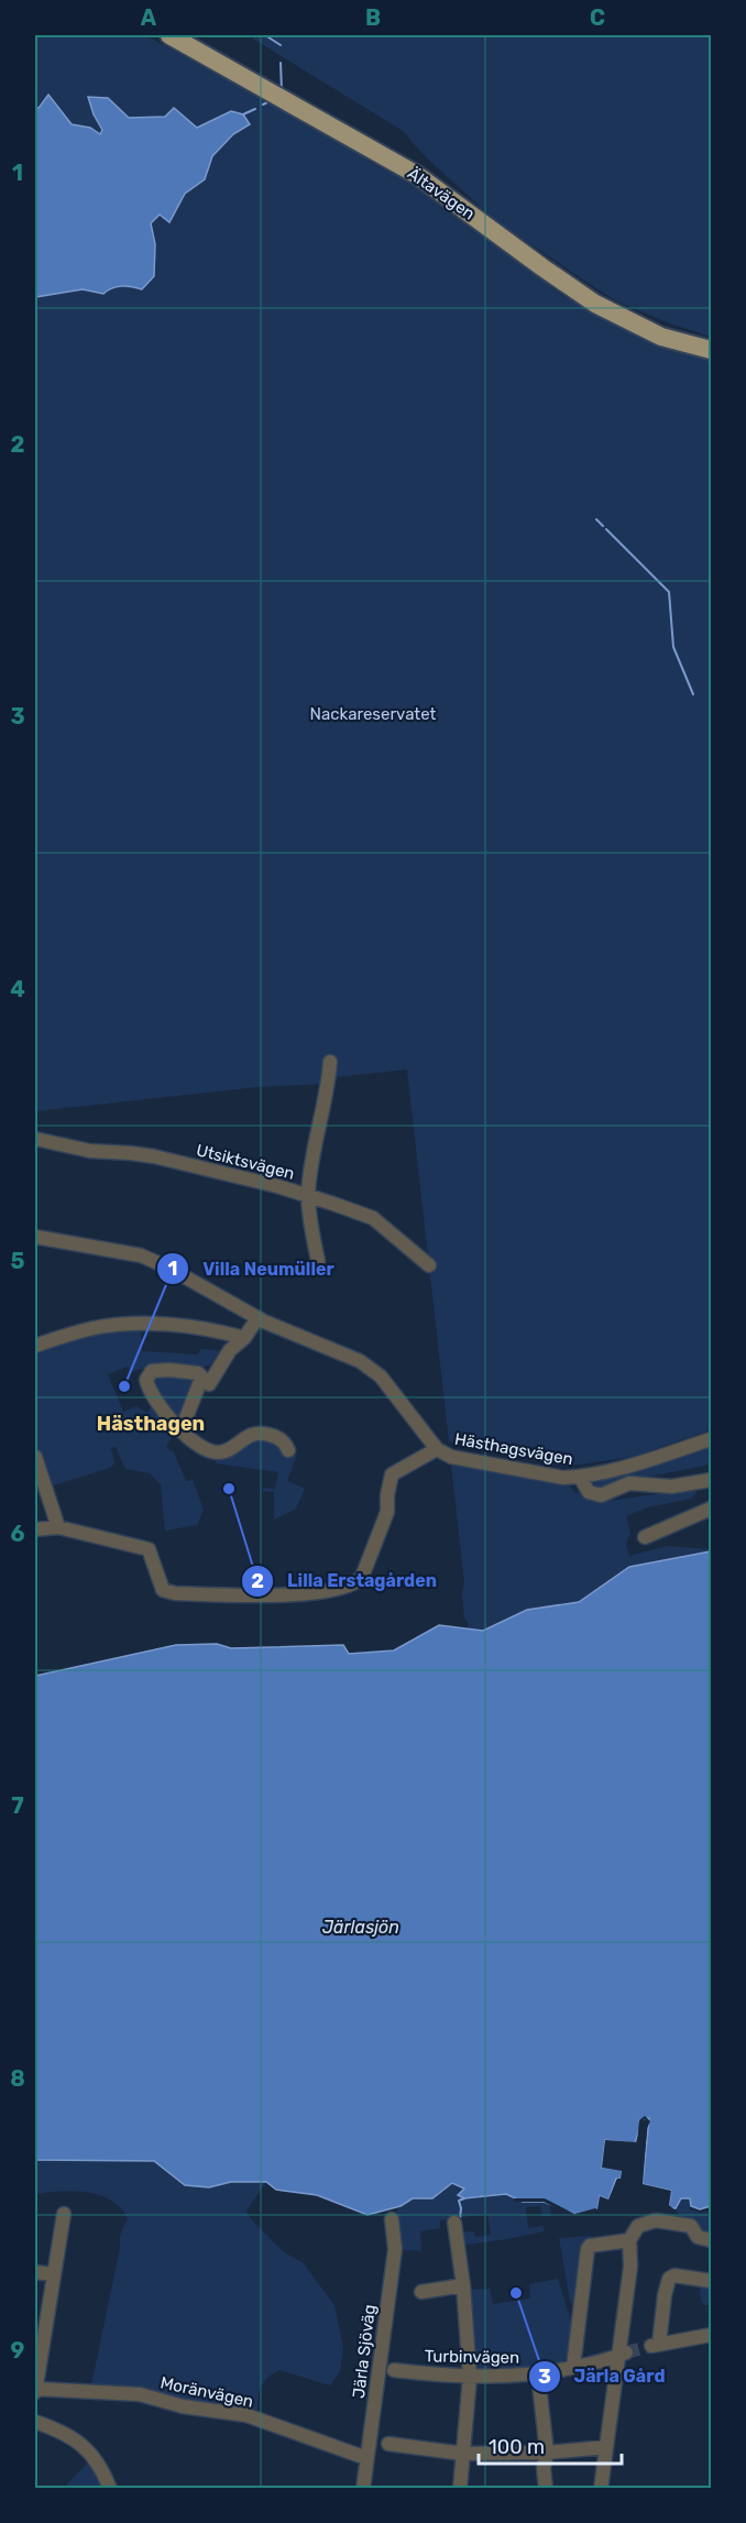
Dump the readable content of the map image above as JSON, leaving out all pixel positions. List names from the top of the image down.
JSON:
{
  "streets": {
    "main road": ["Ältavägen"],
    "street": [
      "Utsiktsvägen",
      "Hästhagsvägen",
      "Järla Sjöväg",
      "Turbinvägen",
      "Moränvägen"
    ]
  },
  "crossings": [
    ["Järla Sjöväg", "Moränvägen"]
  ],
  "districts": ["Hästhagen"],
  "water": ["Järlasjön"],
  "parks": ["Nackareservatet"],
  "places": ["Villa Neumüller", "Lilla Erstagården", "Järla Gård"],
  "scale_bar": "100 m",
  "grid": {
    "columns": ["A", "B", "C"],
    "rows": [
      "1",
      "2",
      "3",
      "4",
      "5",
      "6",
      "7",
      "8",
      "9"
    ]
  }
}
